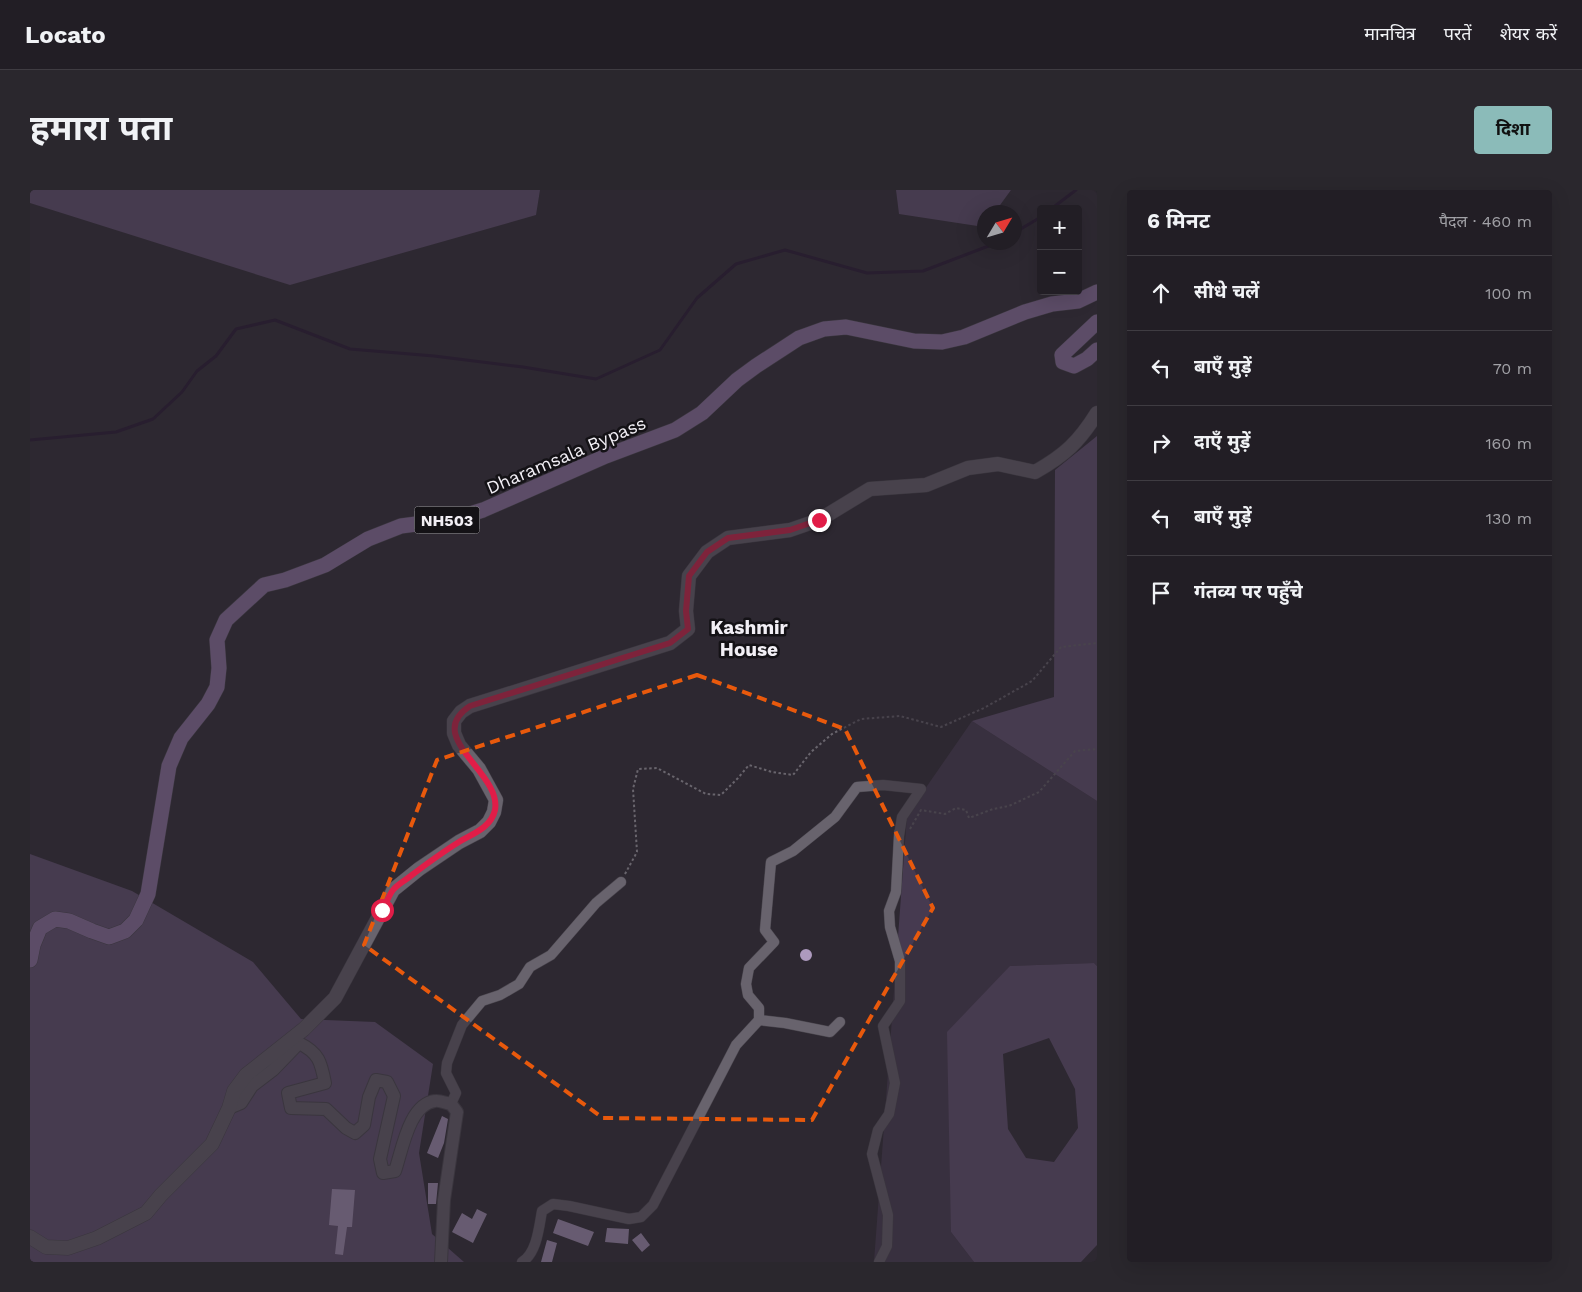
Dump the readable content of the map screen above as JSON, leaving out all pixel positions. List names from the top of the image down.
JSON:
{
  "streets": {
    "main road": ["Dharamsala Bypass", "NH503"]
  },
  "districts": ["Kashmir House"],
  "north": "top right",
  "page": {
    "header": "Locato",
    "nav": ["मानचित्र", "परतें", "शेयर करें"],
    "buttons": "दिशा",
    "title": "हमारा पता",
    "heading": ["6 मिनट", "पैदल · 460 m"],
    "map_buttons": ["+", "−"],
    "list": [
      ["सीधे चलें", "100 m"],
      ["बाएँ मुड़ें", "70 m"],
      ["दाएँ मुड़ें", "160 m"],
      ["बाएँ मुड़ें", "130 m"],
      "गंतव्य पर पहुँचे"
    ]
  }
}
